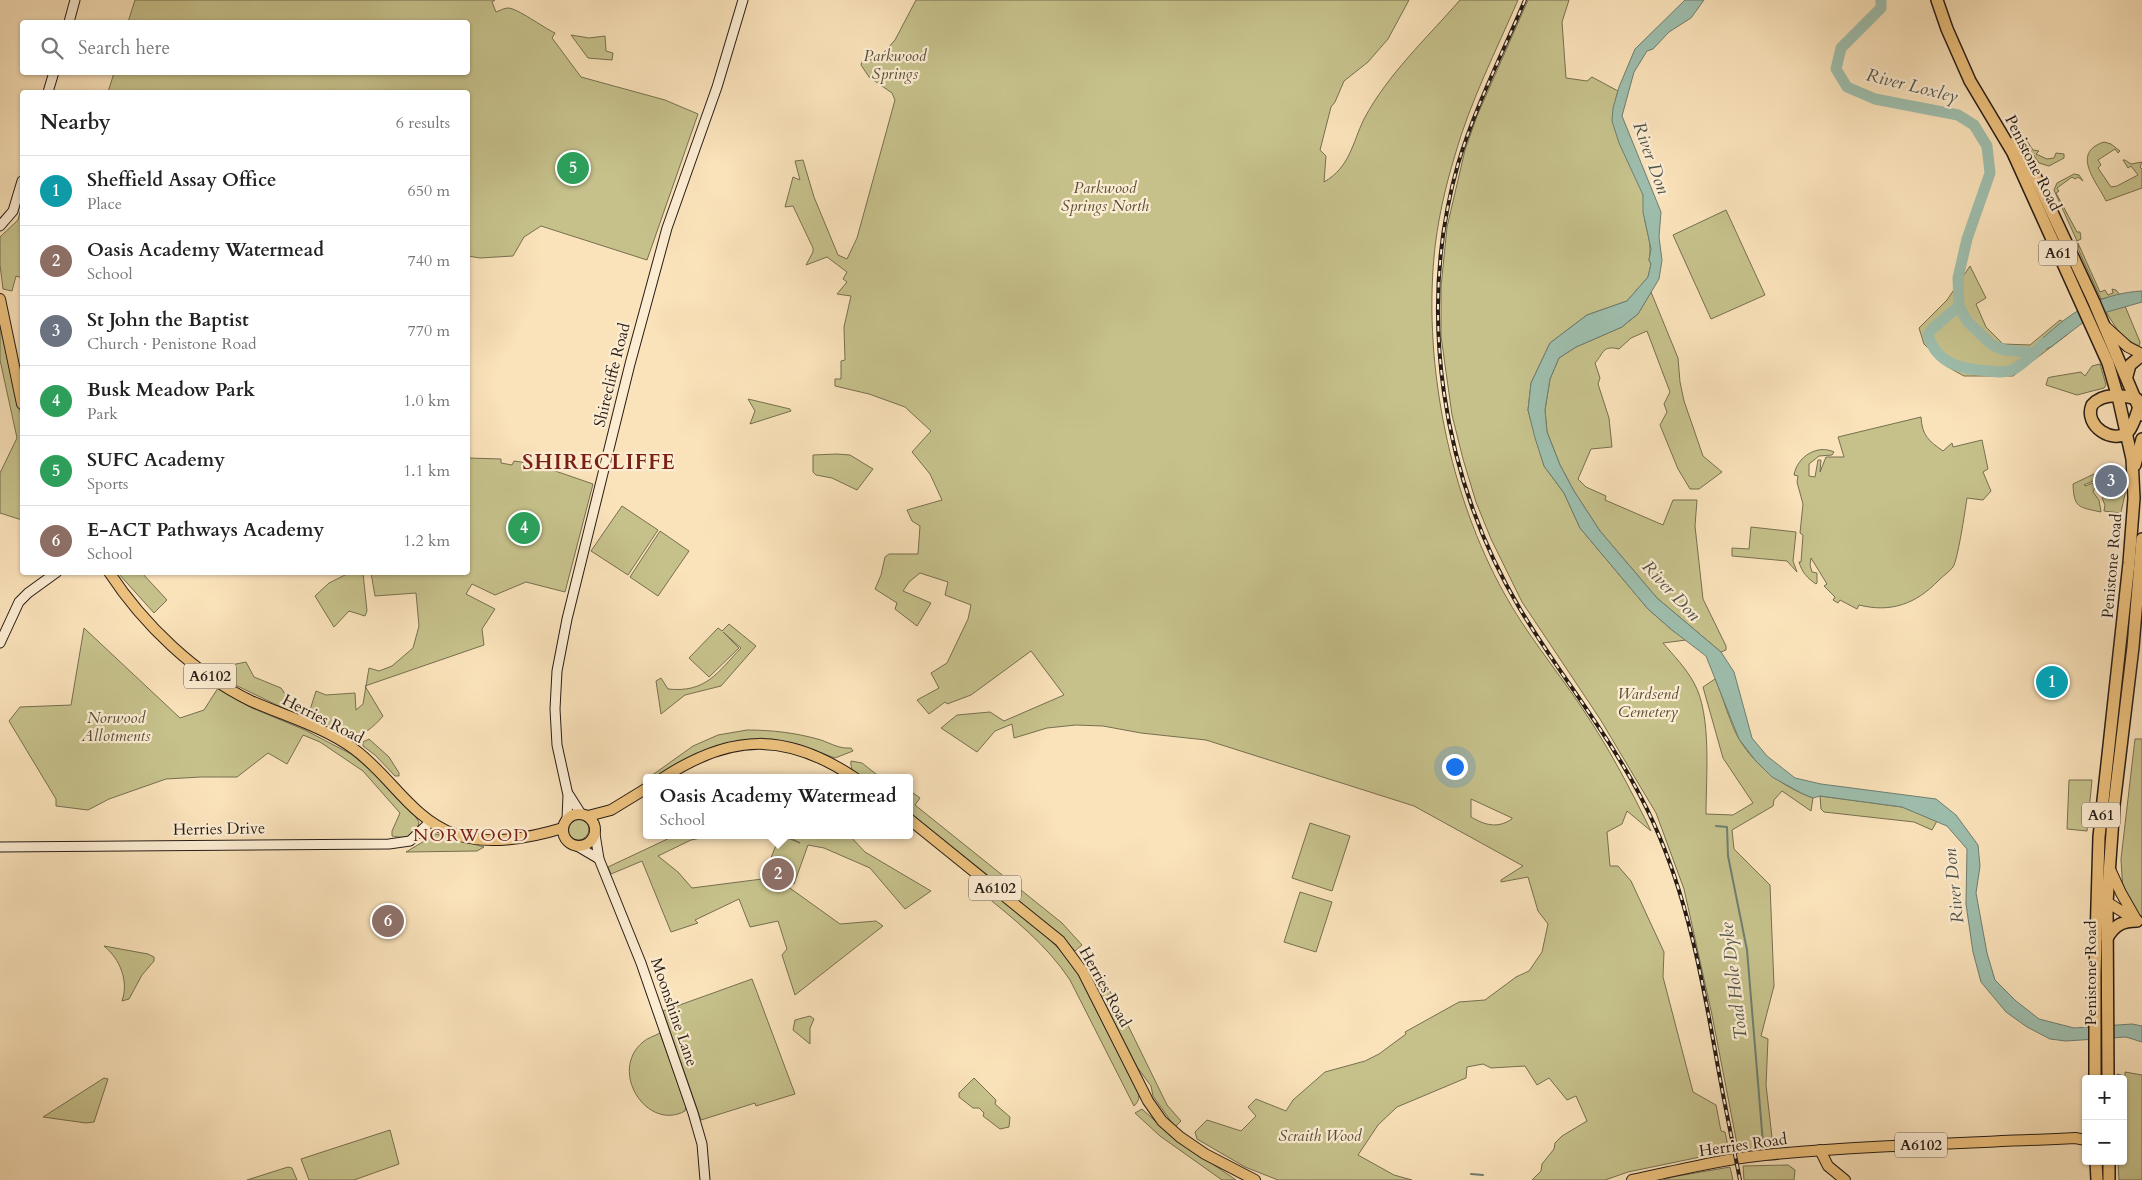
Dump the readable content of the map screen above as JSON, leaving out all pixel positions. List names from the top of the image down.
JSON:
{
  "streets": {
    "highway": ["Penistone Road", "A61"],
    "main road": ["A6102", "Herries Road"],
    "street": ["Shirecliffe Road", "Herries Drive", "Moonshine Lane"]
  },
  "crossings": [
    ["Shirecliffe Road", "A6102"],
    ["Shirecliffe Road", "Moonshine Lane"],
    ["A6102", "Herries Road"],
    ["A6102", "Moonshine Lane"],
    ["Herries Road", "Herries Drive"]
  ],
  "districts": ["SHIRECLIFFE", "NORWOOD"],
  "water": ["River Loxley", "River Don", "Toad Hole Dyke"],
  "parks": [
    "Parkwood Springs",
    "Parkwood Springs North",
    "Wardsend Cemetery",
    "Norwood Allotments",
    "Scraith Wood"
  ],
  "page": {
    "search": "Search here",
    "heading": ["Nearby", "6 results"],
    "pins": [
      "5",
      "3",
      "4",
      "1",
      "2",
      "6"
    ],
    "list": [
      {
        "mark": "1",
        "name": "Sheffield Assay Office",
        "note": "Place",
        "value": "650 m"
      },
      {
        "mark": "2",
        "name": "Oasis Academy Watermead",
        "note": "School",
        "value": "740 m"
      },
      {
        "mark": "3",
        "name": "St John the Baptist",
        "note": "Church · Penistone Road",
        "value": "770 m"
      },
      {
        "mark": "4",
        "name": "Busk Meadow Park",
        "note": "Park",
        "value": "1.0 km"
      },
      {
        "mark": "5",
        "name": "SUFC Academy",
        "note": "Sports",
        "value": "1.1 km"
      },
      {
        "mark": "6",
        "name": "E-ACT Pathways Academy",
        "note": "School",
        "value": "1.2 km"
      }
    ],
    "popup": ["Oasis Academy Watermead", "School"],
    "map_buttons": ["+", "−"]
  }
}
